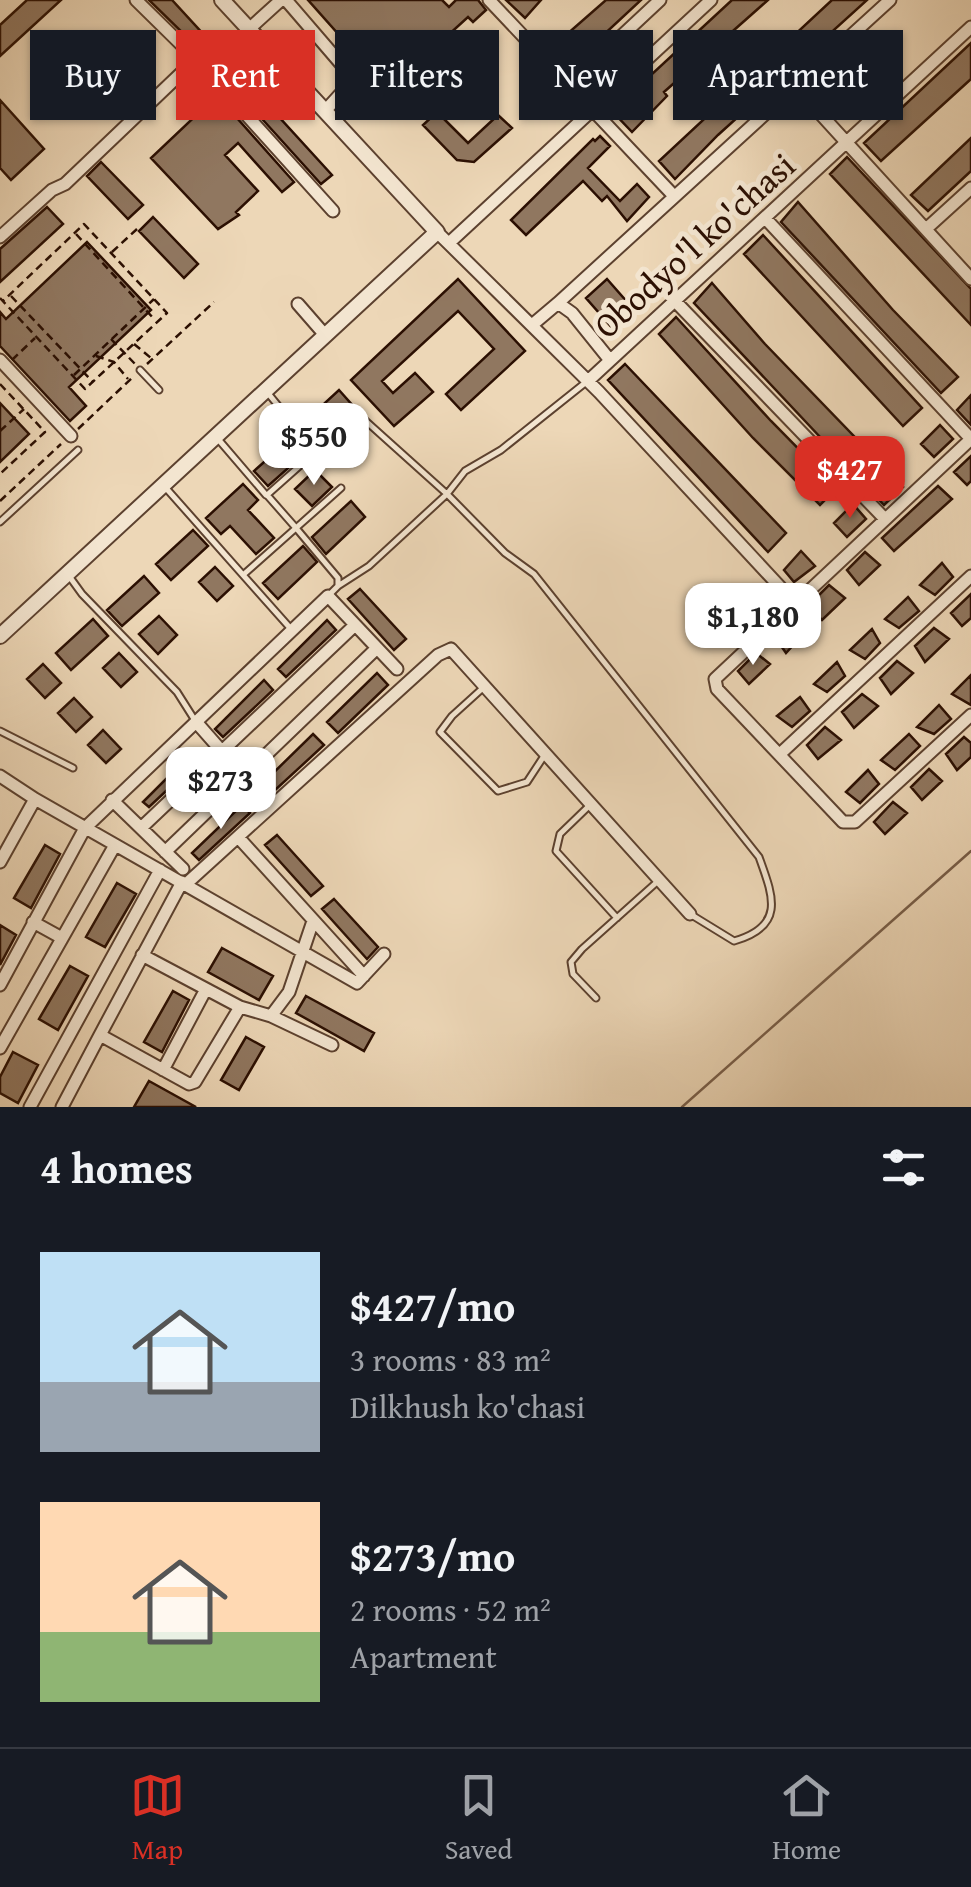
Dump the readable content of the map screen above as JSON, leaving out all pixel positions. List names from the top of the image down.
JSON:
{
  "streets": {
    "street": ["Obodyo'l ko'chasi"]
  },
  "page": {
    "chip": [
      "Buy",
      "Rent",
      "Filters",
      "New",
      "Apartment"
    ],
    "price": [
      "$550",
      "$427",
      "$1,180",
      "$273"
    ],
    "heading": "4 homes",
    "list": [
      {
        "name": "$427/mo",
        "note": "3 rooms · 83 m² · Dilkhush ko'chasi"
      },
      {
        "name": "$273/mo",
        "note": "2 rooms · 52 m² · Apartment"
      }
    ],
    "tabs": ["Map", "Saved", "Home"]
  }
}
